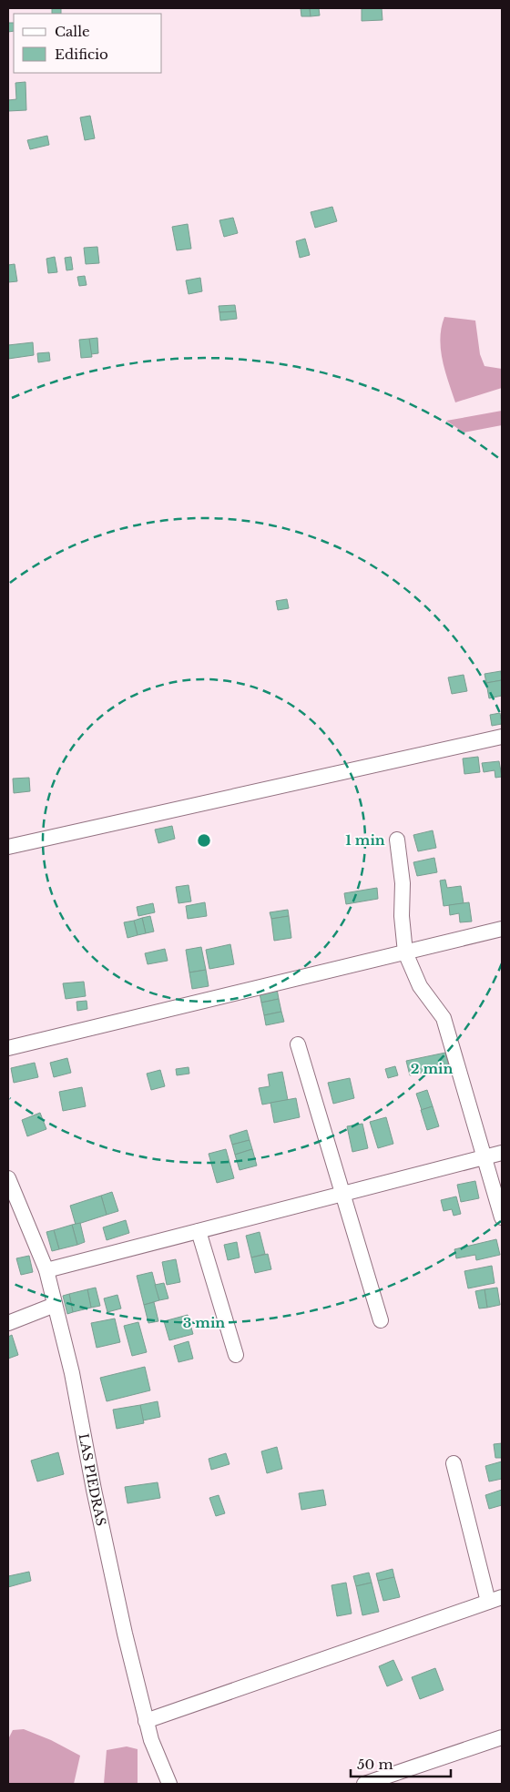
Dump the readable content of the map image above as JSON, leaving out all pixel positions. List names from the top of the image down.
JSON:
{
  "streets": {
    "street": ["LAS PIEDRAS"]
  },
  "legend": ["Calle", "Edificio"],
  "scale_bar": "50 m",
  "rings": ["1 min", "2 min", "3 min"]
}
